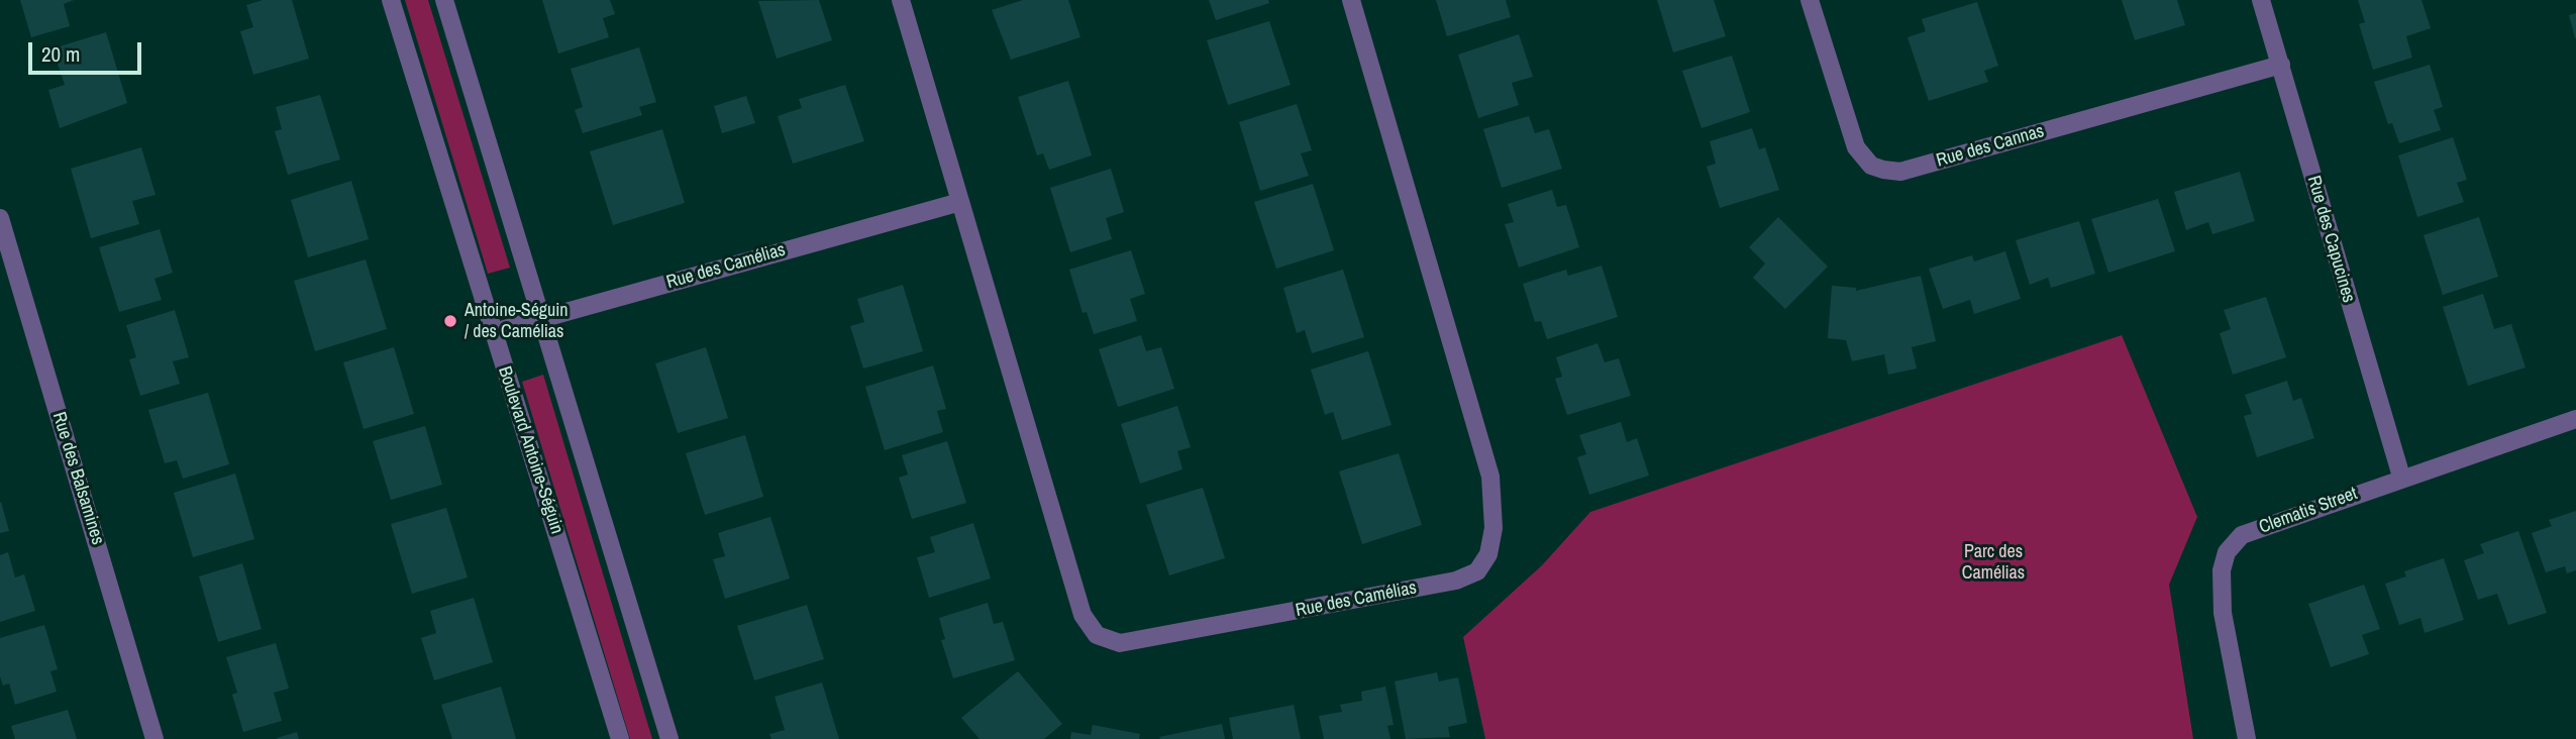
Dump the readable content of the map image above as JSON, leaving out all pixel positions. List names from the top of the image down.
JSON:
{
  "streets": {
    "street": [
      "Rue des Cannas",
      "Rue des Capucines",
      "Rue des Camélias",
      "Boulevard Antoine-Séguin",
      "Rue des Balsamines",
      "Clematis Street"
    ]
  },
  "crossings": [
    ["Rue des Cannas", "Rue des Capucines"],
    ["Rue des Capucines", "Clematis Street"],
    ["Rue des Camélias", "Boulevard Antoine-Séguin"]
  ],
  "parks": ["Parc des Camélias"],
  "places": ["Antoine-Séguin / des Camélias"],
  "scale_bar": "20 m"
}
